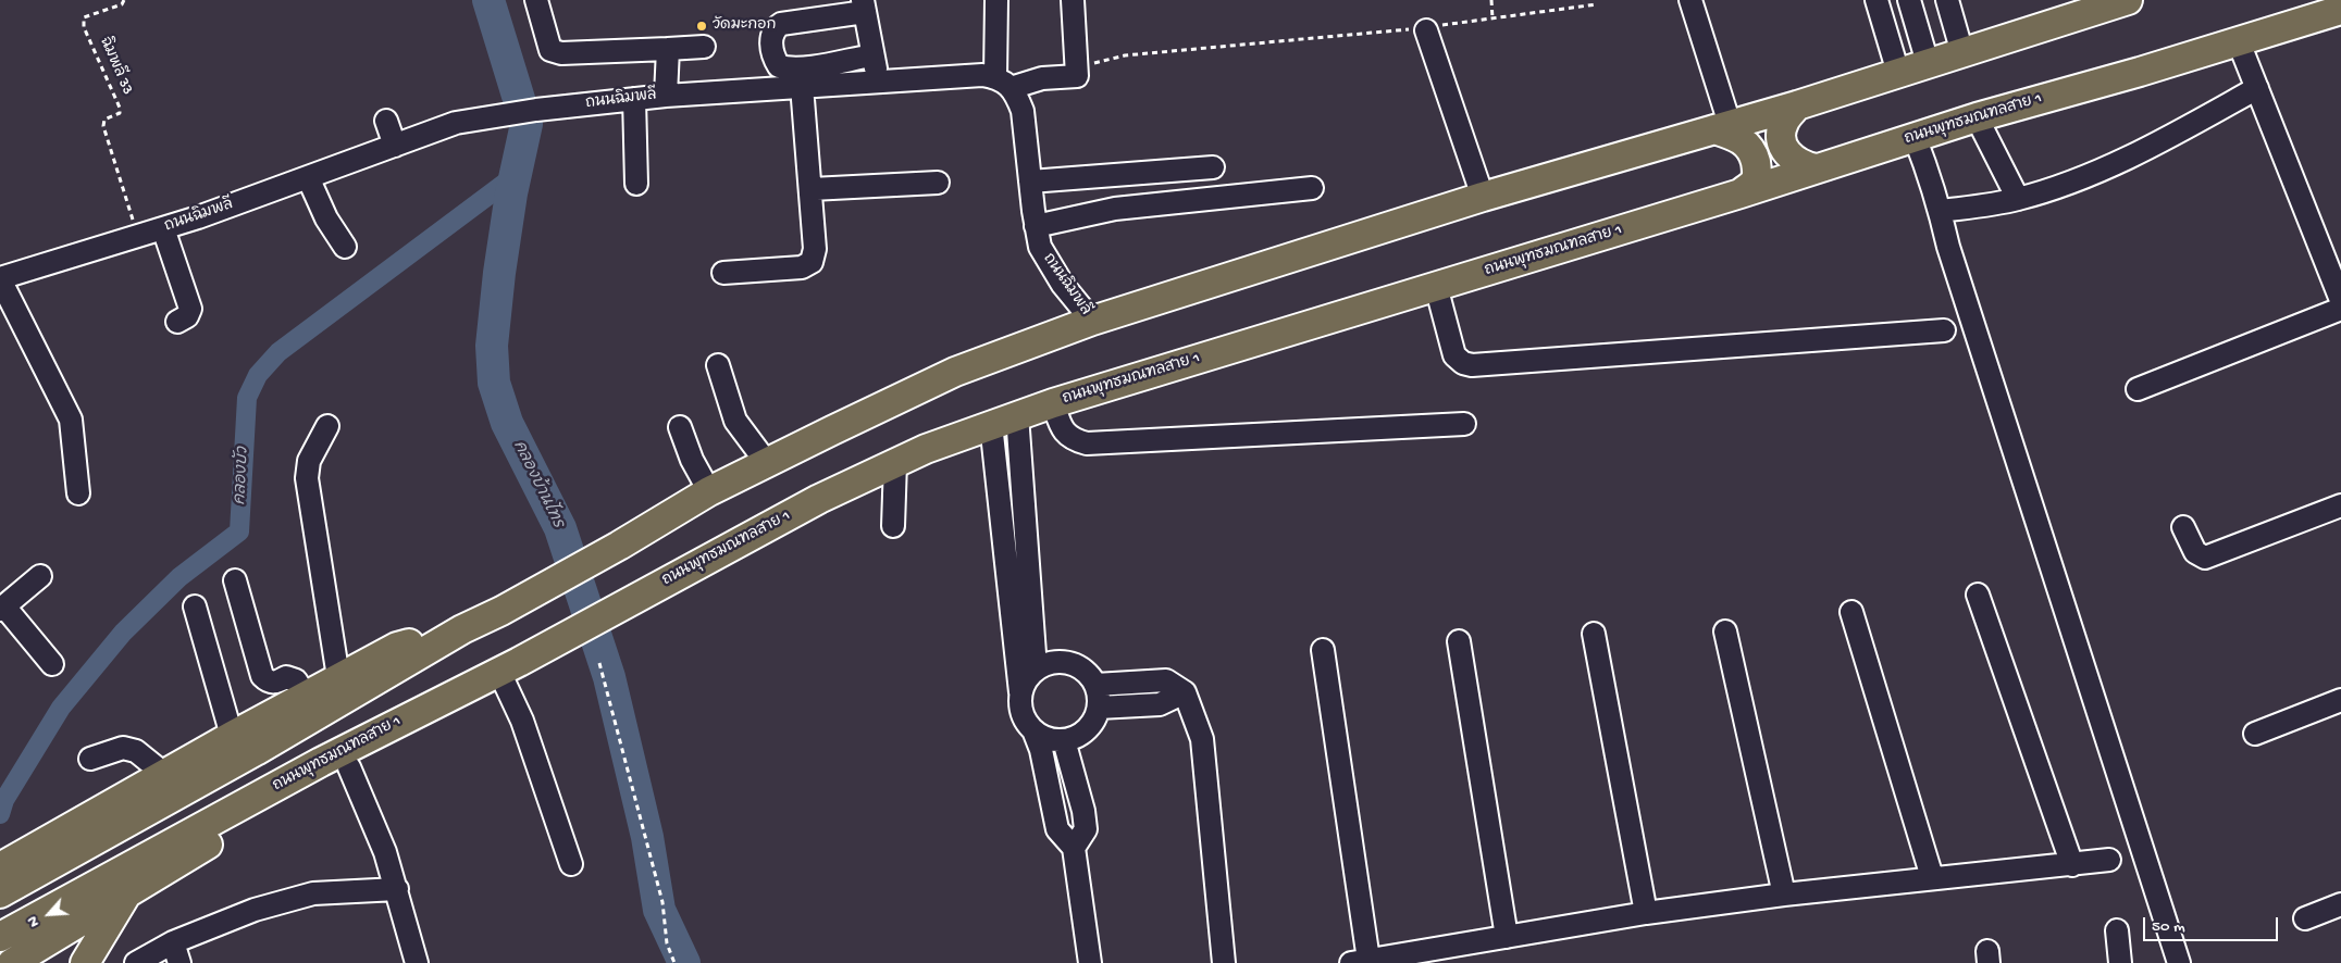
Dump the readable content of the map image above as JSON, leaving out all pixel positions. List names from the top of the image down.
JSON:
{
  "streets": {
    "main road": ["ถนนพุทธมณฑลสาย 1"],
    "street": ["ถนนฉิมพลี"],
    "path": ["ฉิมพลี 33"]
  },
  "water": ["คลองบัว", "คลองบ้านไทร"],
  "places": ["วัดมะกอก"],
  "scale_bar": "50 m",
  "north": "bottom left"
}
